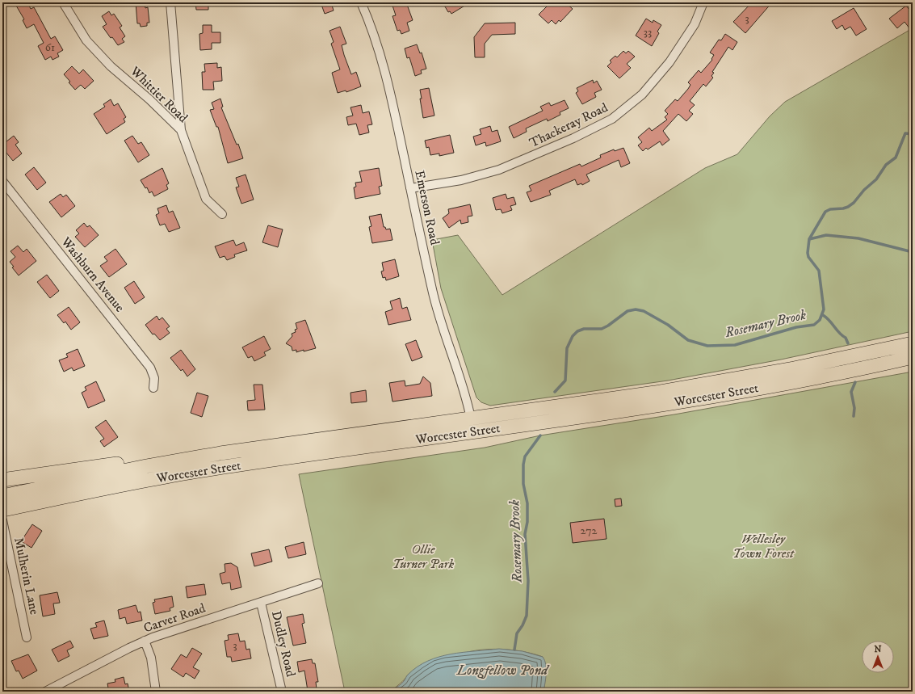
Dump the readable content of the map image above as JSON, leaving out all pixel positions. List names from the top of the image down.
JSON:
{
  "streets": {
    "highway": ["Worcester Street"],
    "street": [
      "Whittier Road",
      "Thackeray Road",
      "Emerson Road",
      "Washburn Avenue",
      "Mulherin Lane",
      "Carver Road",
      "Dudley Road"
    ]
  },
  "crossings": [
    ["Thackeray Road", "Emerson Road"],
    ["Emerson Road", "Worcester Street"],
    ["Carver Road", "Dudley Road"]
  ],
  "water": ["Rosemary Brook", "Longfellow Pond"],
  "parks": ["Wellesley Town Forest", "Ollie Turner Park"],
  "house_numbers": [
    "3",
    "33",
    "61",
    "272",
    "3"
  ],
  "north": "top"
}
